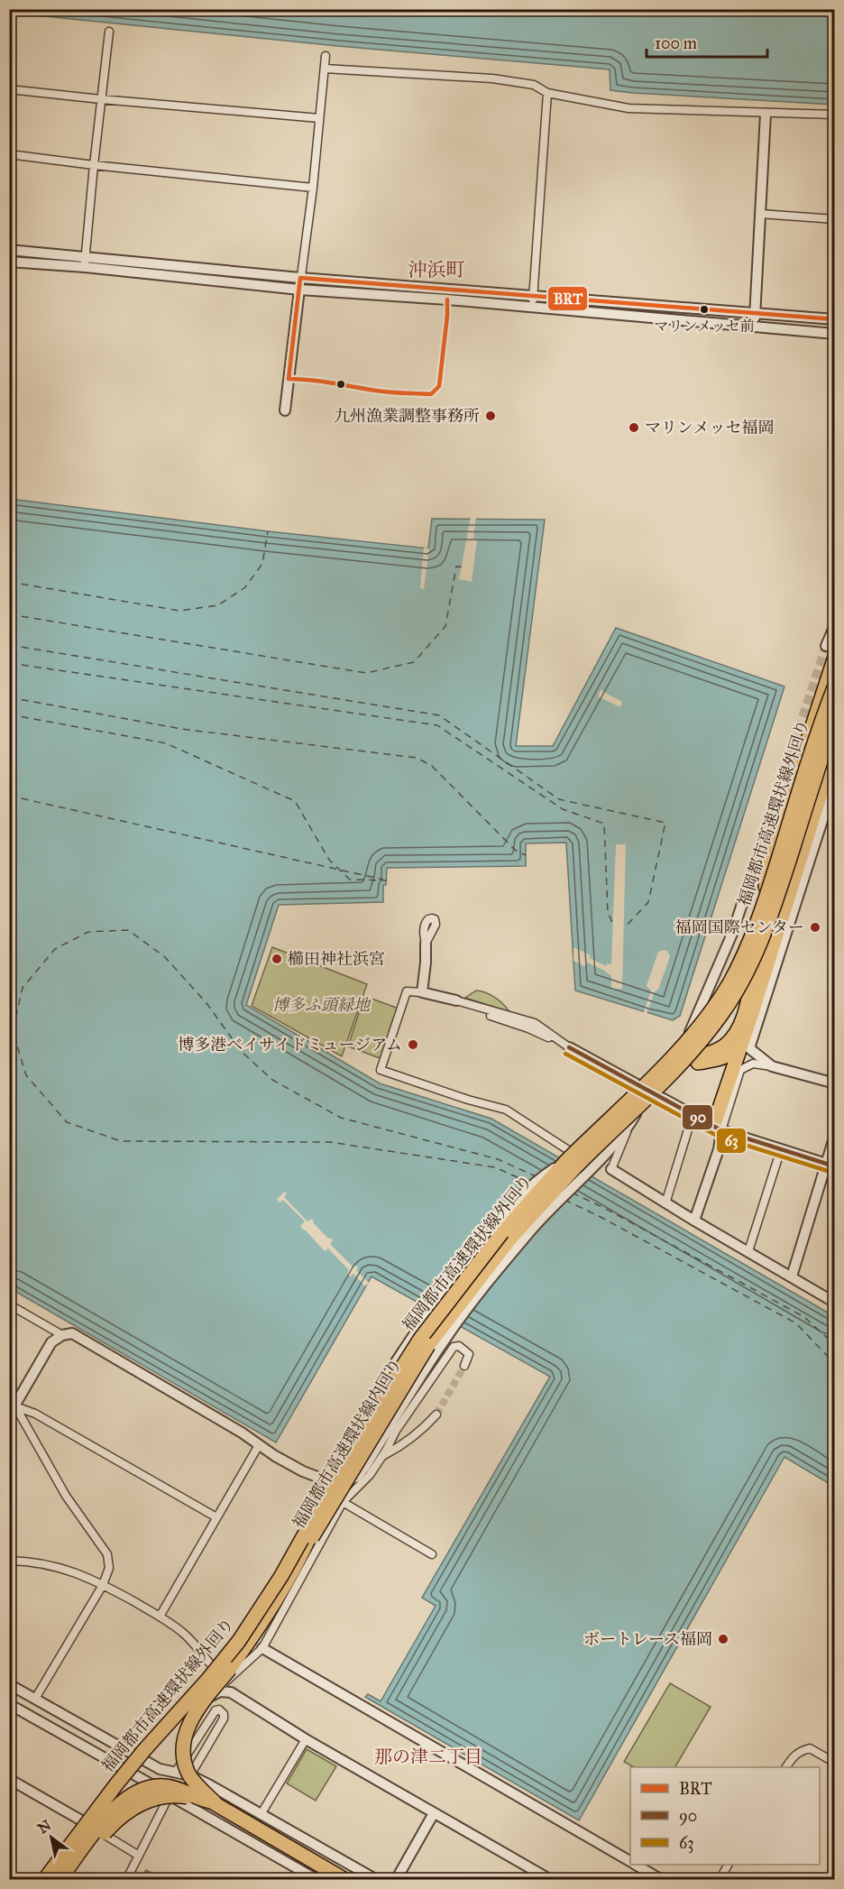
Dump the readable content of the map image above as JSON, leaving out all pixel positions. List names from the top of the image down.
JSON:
{
  "streets": {
    "highway": ["福岡都市高速環状線外回り", "福岡都市高速環状線内回り"]
  },
  "crossings": [
    ["福岡都市高速環状線外回り", "福岡都市高速環状線内回り"]
  ],
  "districts": ["沖浜町", "那の津二丁目"],
  "parks": ["博多ふ頭緑地"],
  "places": [
    "マリンメッセ前",
    "九州漁業調整事務所",
    "マリンメッセ福岡",
    "福岡国際センター",
    "櫛田神社浜宮",
    "博多港ベイサイドミュージアム",
    "ボートレース福岡"
  ],
  "lines": ["transit line BRT", "transit line 90", "transit line 63"],
  "legend": ["BRT", "90", "63"],
  "scale_bar": "100 m",
  "north": "top left"
}
